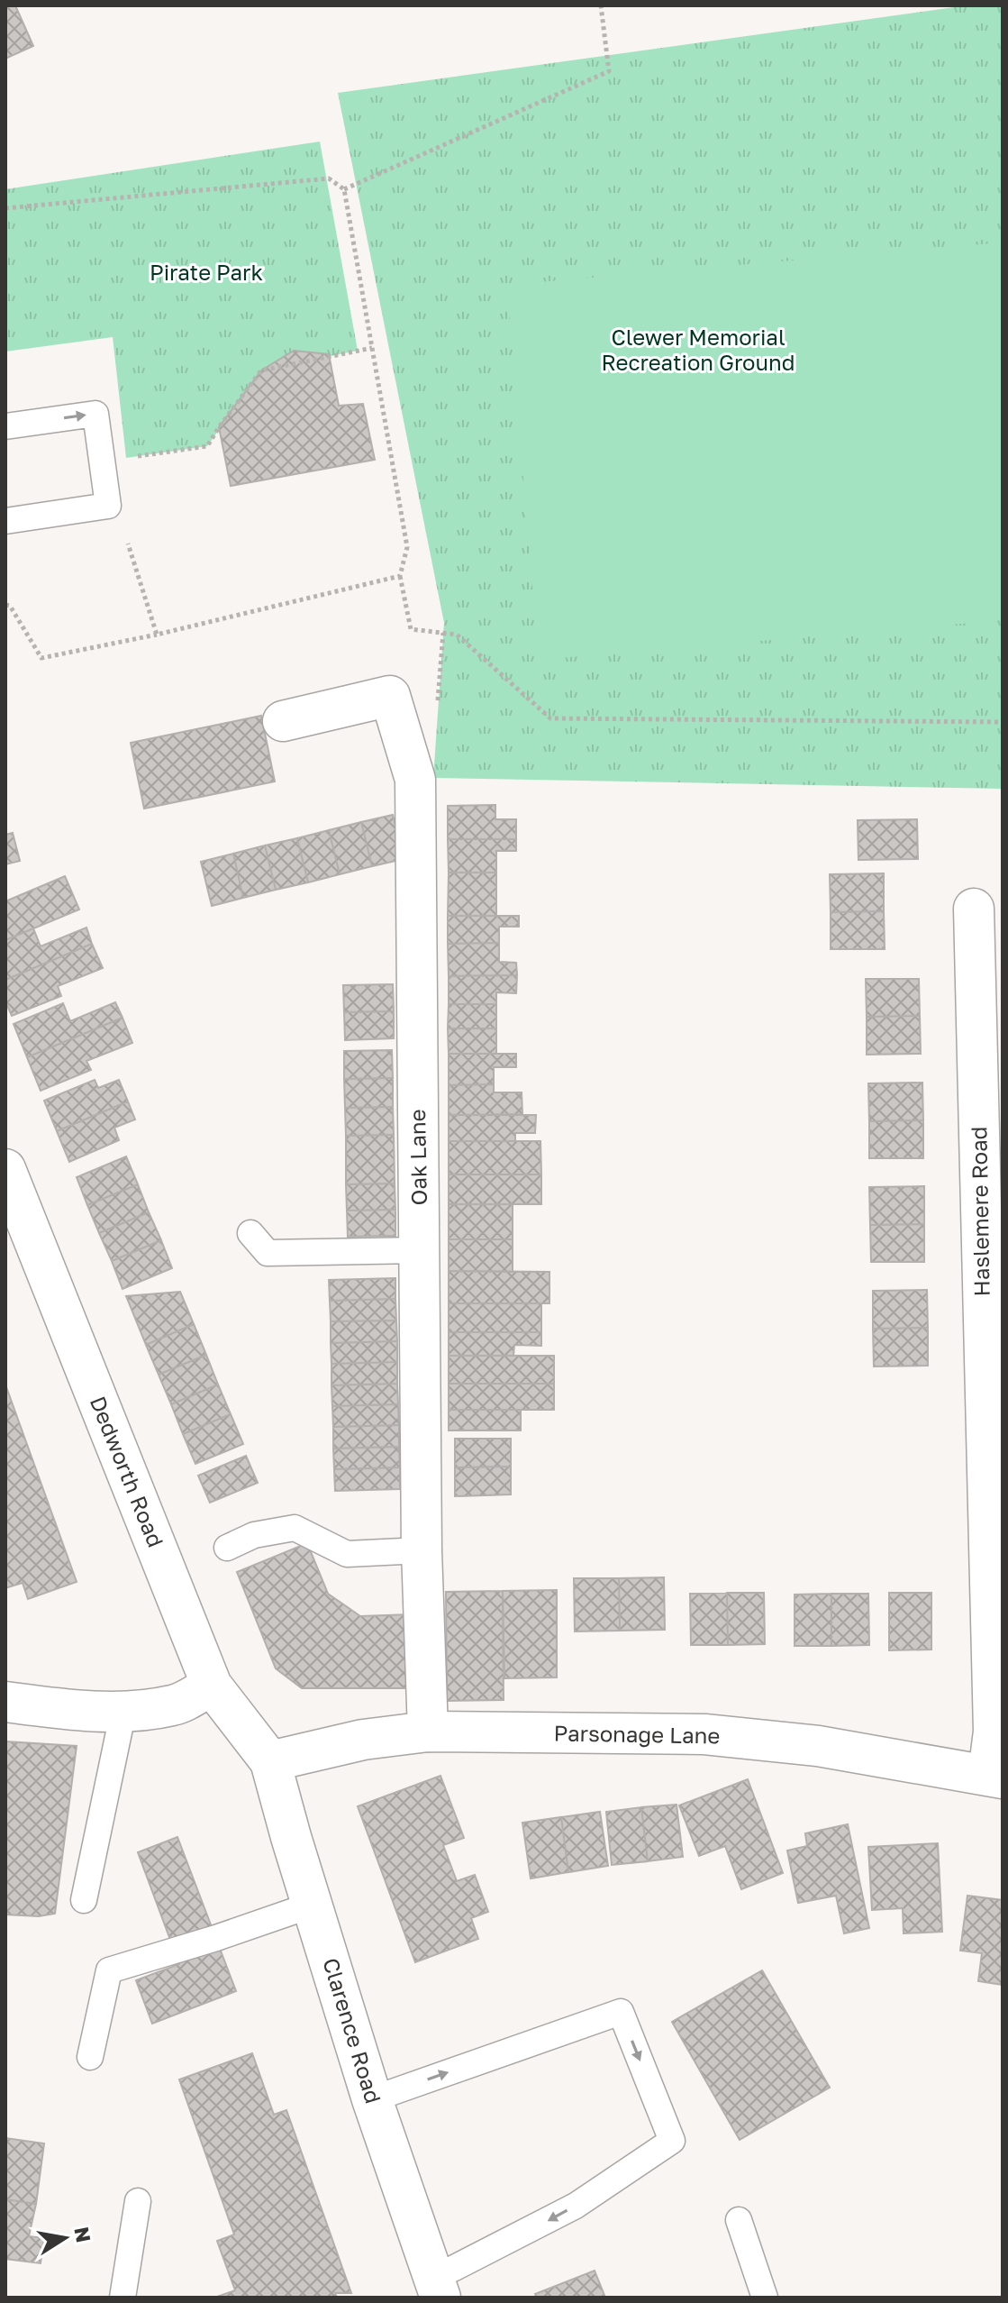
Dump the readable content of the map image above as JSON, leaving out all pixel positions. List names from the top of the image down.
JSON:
{
  "streets": {
    "street": [
      "Oak Lane",
      "Haslemere Road",
      "Dedworth Road",
      "Parsonage Lane",
      "Clarence Road"
    ]
  },
  "crossings": [
    ["Oak Lane", "Parsonage Lane"],
    ["Haslemere Road", "Parsonage Lane"],
    ["Dedworth Road", "Parsonage Lane"],
    ["Dedworth Road", "Clarence Road"],
    ["Parsonage Lane", "Clarence Road"]
  ],
  "parks": ["Pirate Park", "Clewer Memorial Recreation Ground"],
  "north": "right"
}
